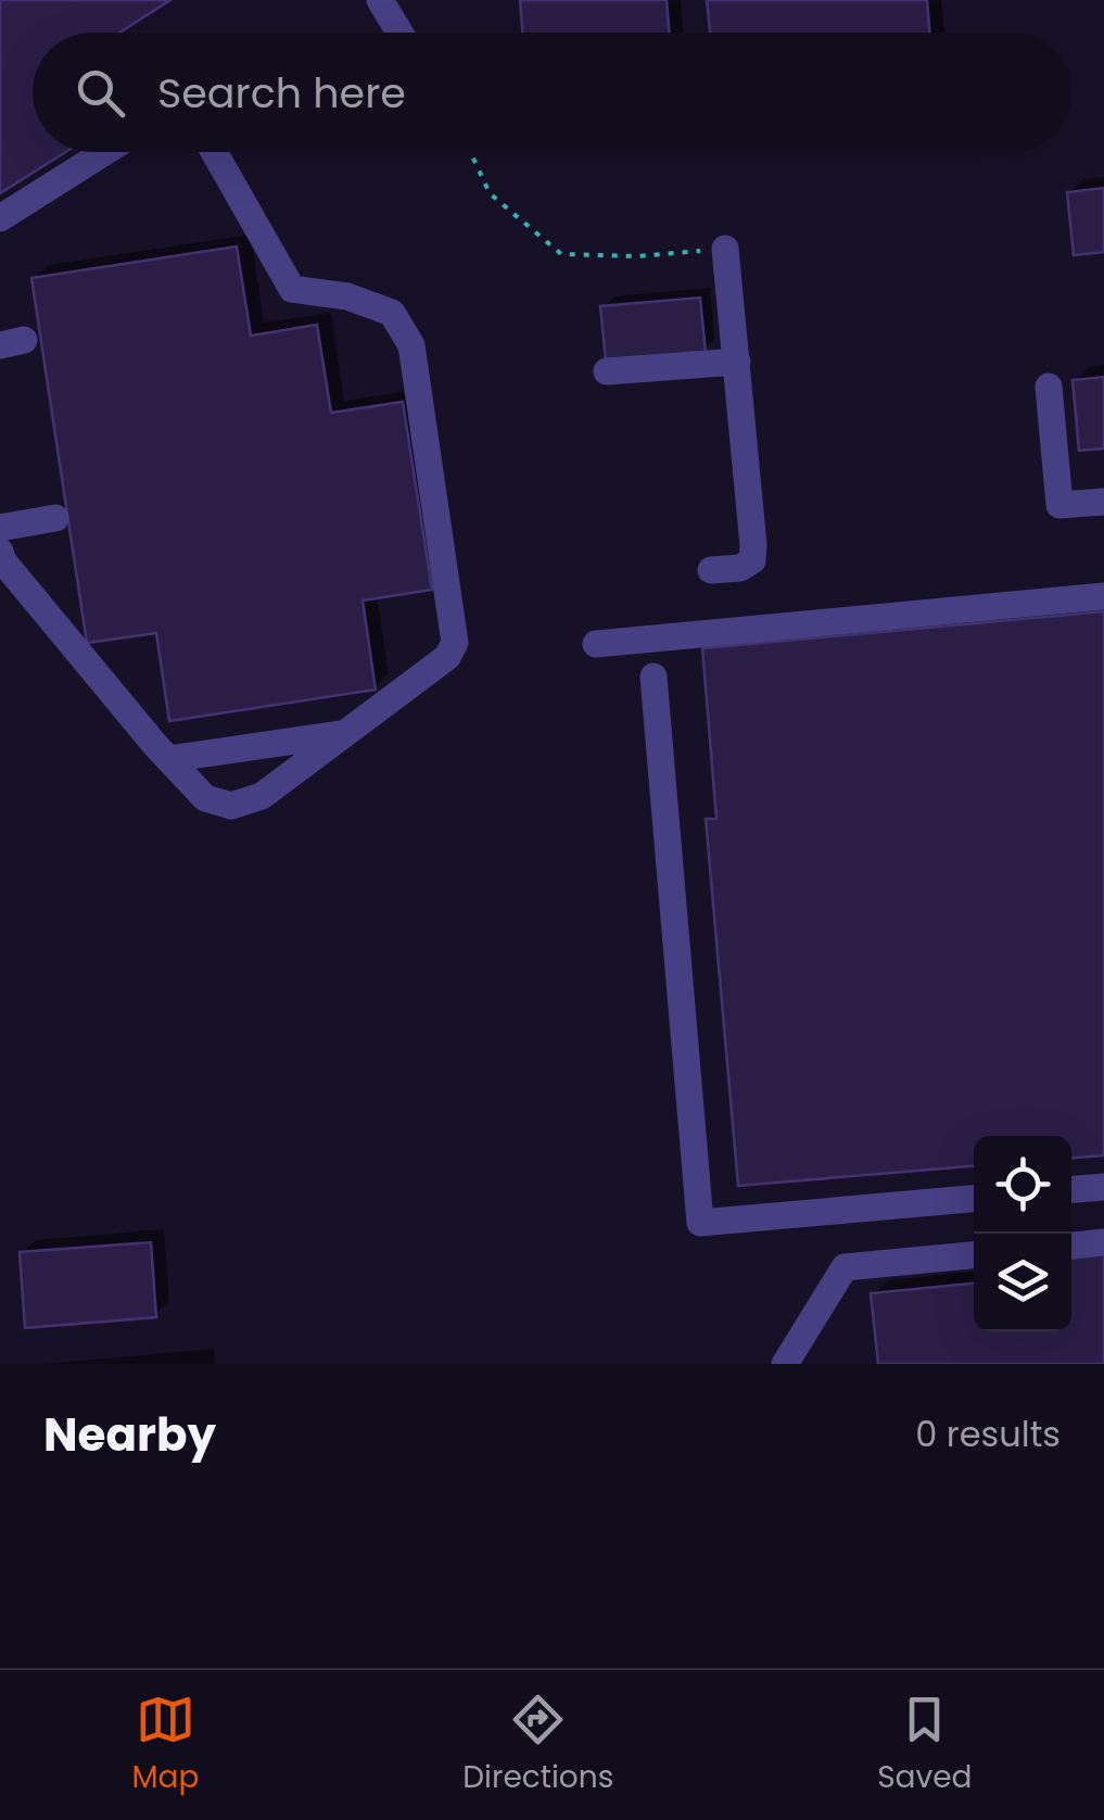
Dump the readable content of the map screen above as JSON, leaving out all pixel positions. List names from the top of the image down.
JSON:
{
  "page": {
    "search": "Search here",
    "heading": ["Nearby", "0 results"],
    "nav": ["Map", "Directions", "Saved"]
  }
}
